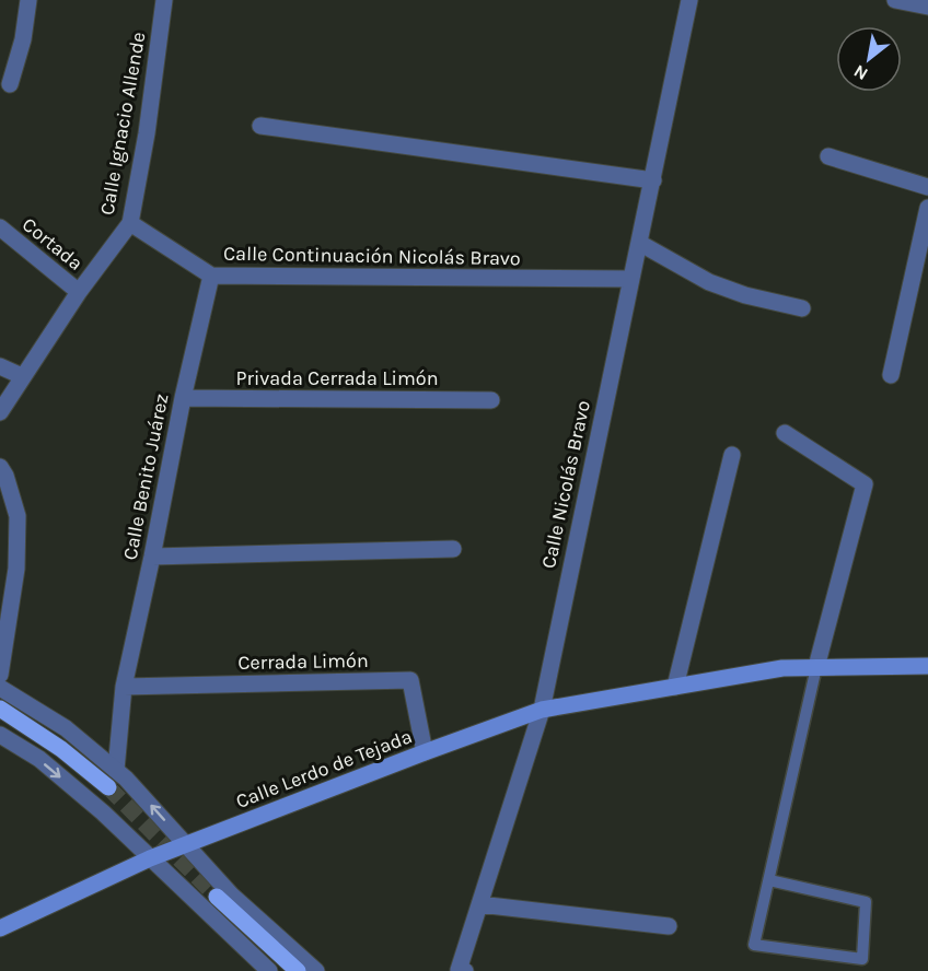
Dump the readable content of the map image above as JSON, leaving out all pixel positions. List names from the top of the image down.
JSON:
{
  "streets": {
    "main road": ["Calle Lerdo de Tejada"],
    "street": [
      "Calle Ignacio Allende",
      "Cortada",
      "Calle Continuación Nicolás Bravo",
      "Privada Cerrada Limón",
      "Calle Benito Juárez",
      "Calle Nicolás Bravo",
      "Cerrada Limón"
    ]
  },
  "crossings": [
    ["Calle Ignacio Allende", "Cortada"],
    ["Calle Ignacio Allende", "Calle Continuación Nicolás Bravo"],
    ["Calle Continuación Nicolás Bravo", "Calle Benito Juárez"],
    ["Calle Continuación Nicolás Bravo", "Calle Nicolás Bravo"],
    ["Privada Cerrada Limón", "Calle Benito Juárez"],
    ["Calle Benito Juárez", "Cerrada Limón"],
    ["Calle Nicolás Bravo", "Calle Lerdo de Tejada"],
    ["Cerrada Limón", "Calle Lerdo de Tejada"]
  ],
  "north": "bottom left"
}
